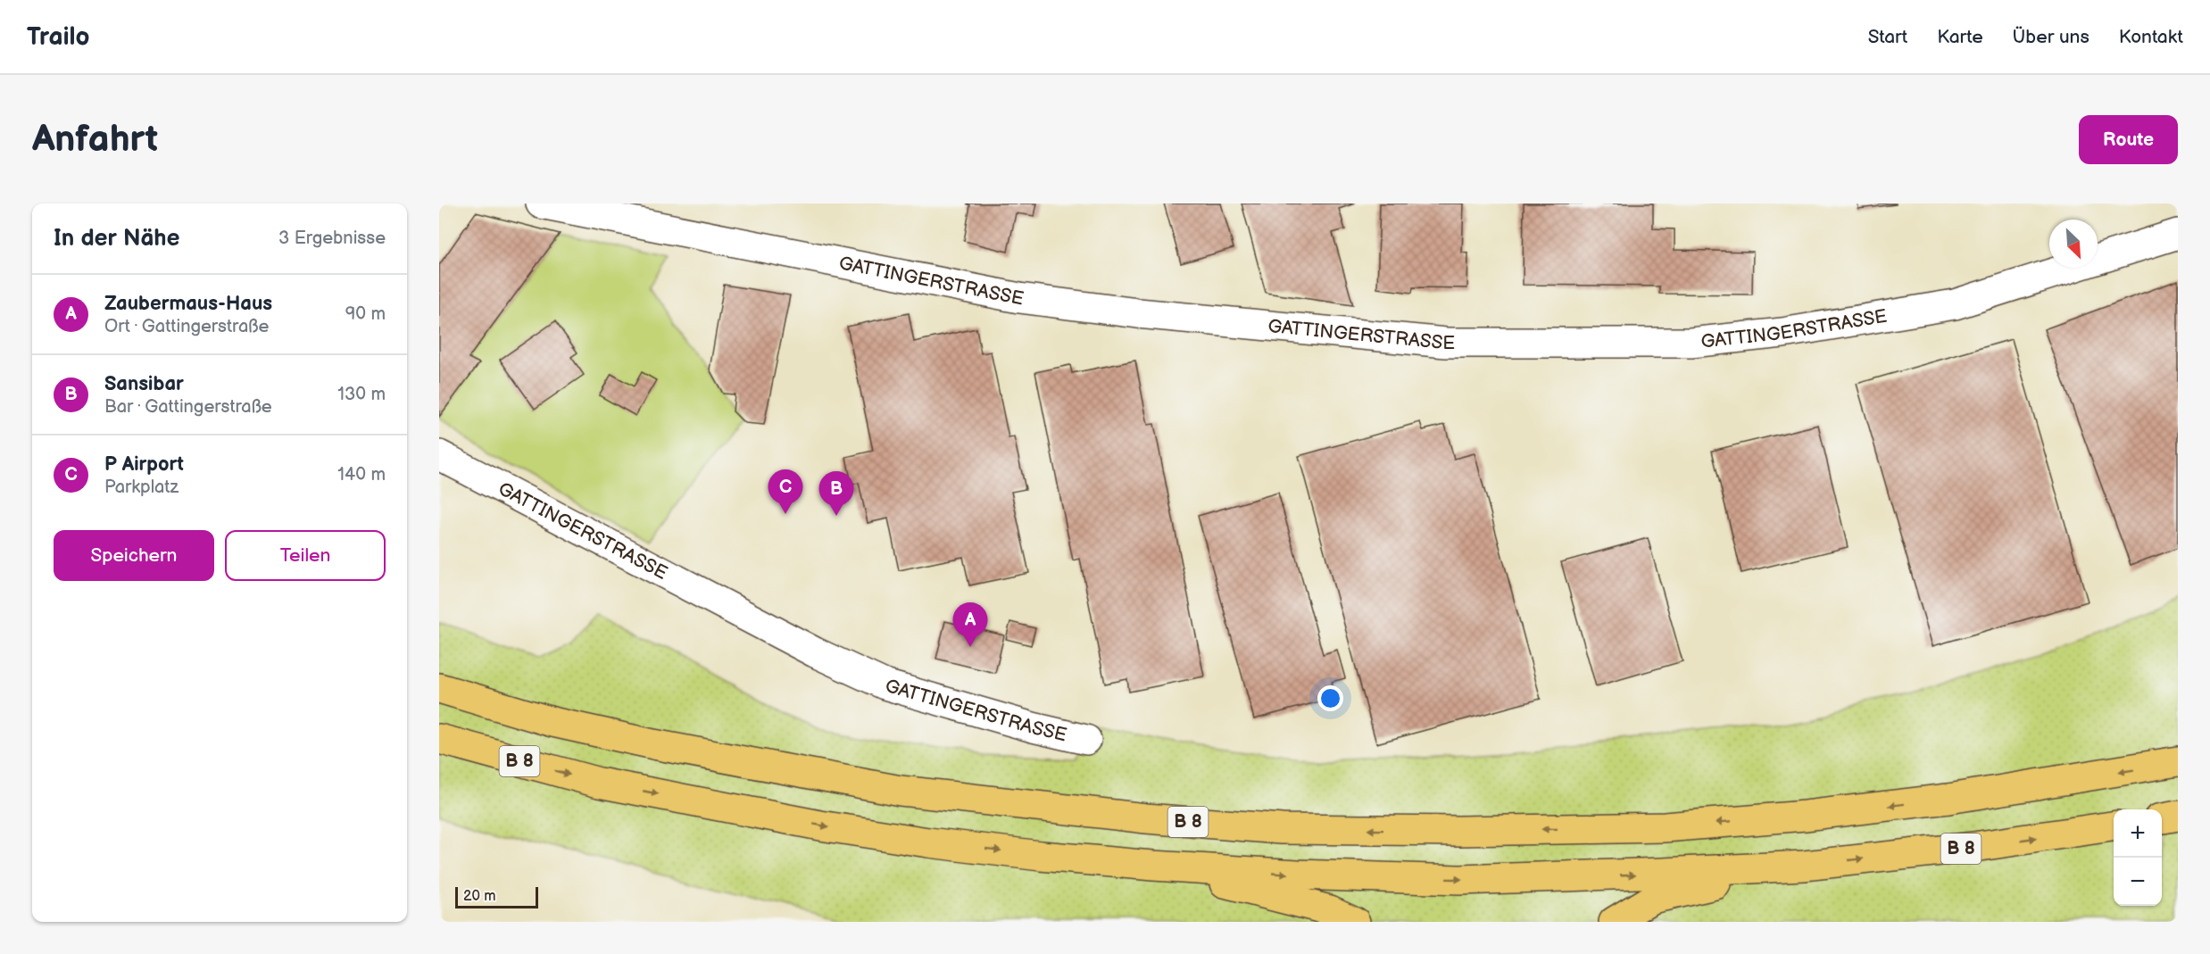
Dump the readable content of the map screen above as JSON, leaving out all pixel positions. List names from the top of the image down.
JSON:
{
  "streets": {
    "highway": ["B 8"],
    "street": ["GATTINGERSTRASSE"]
  },
  "scale_bar": "20 m",
  "north": "bottom right",
  "page": {
    "header": "Trailo",
    "nav": [
      "Start",
      "Karte",
      "Über uns",
      "Kontakt"
    ],
    "buttons": [
      "Route",
      ["Speichern", "Teilen"]
    ],
    "title": "Anfahrt",
    "heading": ["In der Nähe", "3 Ergebnisse"],
    "list": [
      {
        "mark": "A",
        "name": "Zaubermaus-Haus",
        "note": "Ort · Gattingerstraße",
        "value": "90 m"
      },
      {
        "mark": "B",
        "name": "Sansibar",
        "note": "Bar · Gattingerstraße",
        "value": "130 m"
      },
      {
        "mark": "C",
        "name": "P Airport",
        "note": "Parkplatz",
        "value": "140 m"
      }
    ],
    "pins": ["C", "B", "A"],
    "map_buttons": ["+", "−"],
    "scale": "20 m"
  }
}
